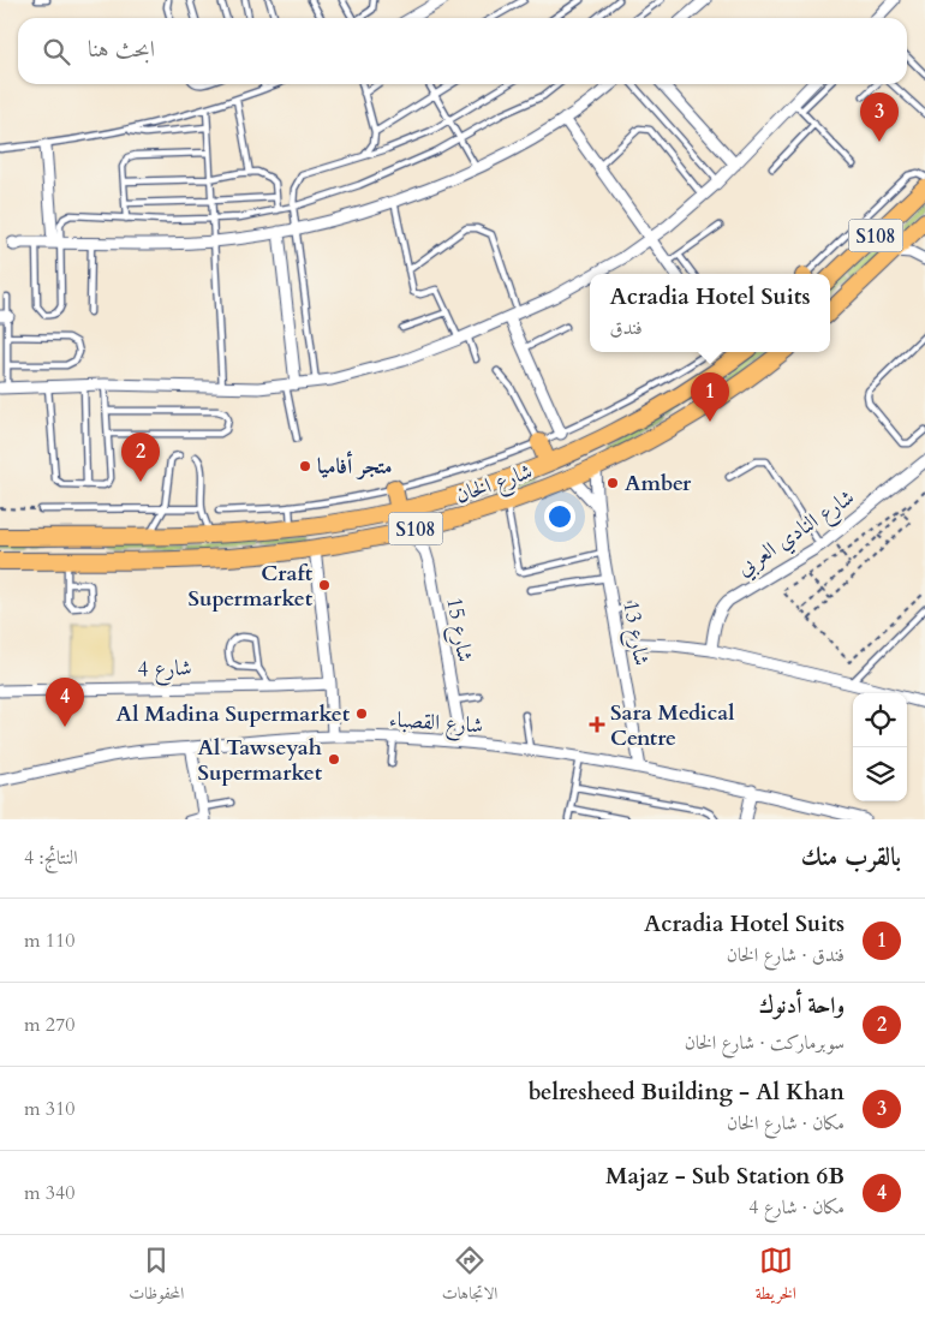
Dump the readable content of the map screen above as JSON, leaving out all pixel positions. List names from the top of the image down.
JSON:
{
  "streets": {
    "main road": ["S108", "شارع الخان"],
    "street": [
      "شارع النادي العربي",
      "شارع 15",
      "شارع 13",
      "شارع 4",
      "شارع القصباء"
    ]
  },
  "crossings": [
    ["شارع الخان", "شارع 15"],
    ["شارع الخان", "شارع 13"],
    ["شارع 15", "شارع القصباء"],
    ["شارع 13", "شارع القصباء"]
  ],
  "places": {
    "other": [
      "متجر أفاميا",
      "Amber",
      "Craft Supermarket",
      "Al Madina Supermarket",
      "Al Tawseyah Supermarket"
    ],
    "health": ["Sara Medical Centre"]
  },
  "page": {
    "search": "ابحث هنا",
    "pins": [
      "3",
      "1",
      "2",
      "4"
    ],
    "popup": ["Acradia Hotel Suits", "فندق"],
    "heading": ["بالقرب منك", "النتائج: 4"],
    "list": [
      {
        "mark": "1",
        "name": "Acradia Hotel Suits",
        "note": "فندق · شارع الخان",
        "value": "110 m"
      },
      {
        "mark": "2",
        "name": "واحة أدنوك",
        "note": "سوبرماركت · شارع الخان",
        "value": "270 m"
      },
      {
        "mark": "3",
        "name": "belresheed Building - Al Khan",
        "note": "مكان · شارع الخان",
        "value": "310 m"
      },
      {
        "mark": "4",
        "name": "Majaz - Sub Station 6B",
        "note": "مكان · شارع 4",
        "value": "340 m"
      }
    ],
    "nav": ["الخريطة", "الاتجاهات", "المحفوظات"]
  }
}
